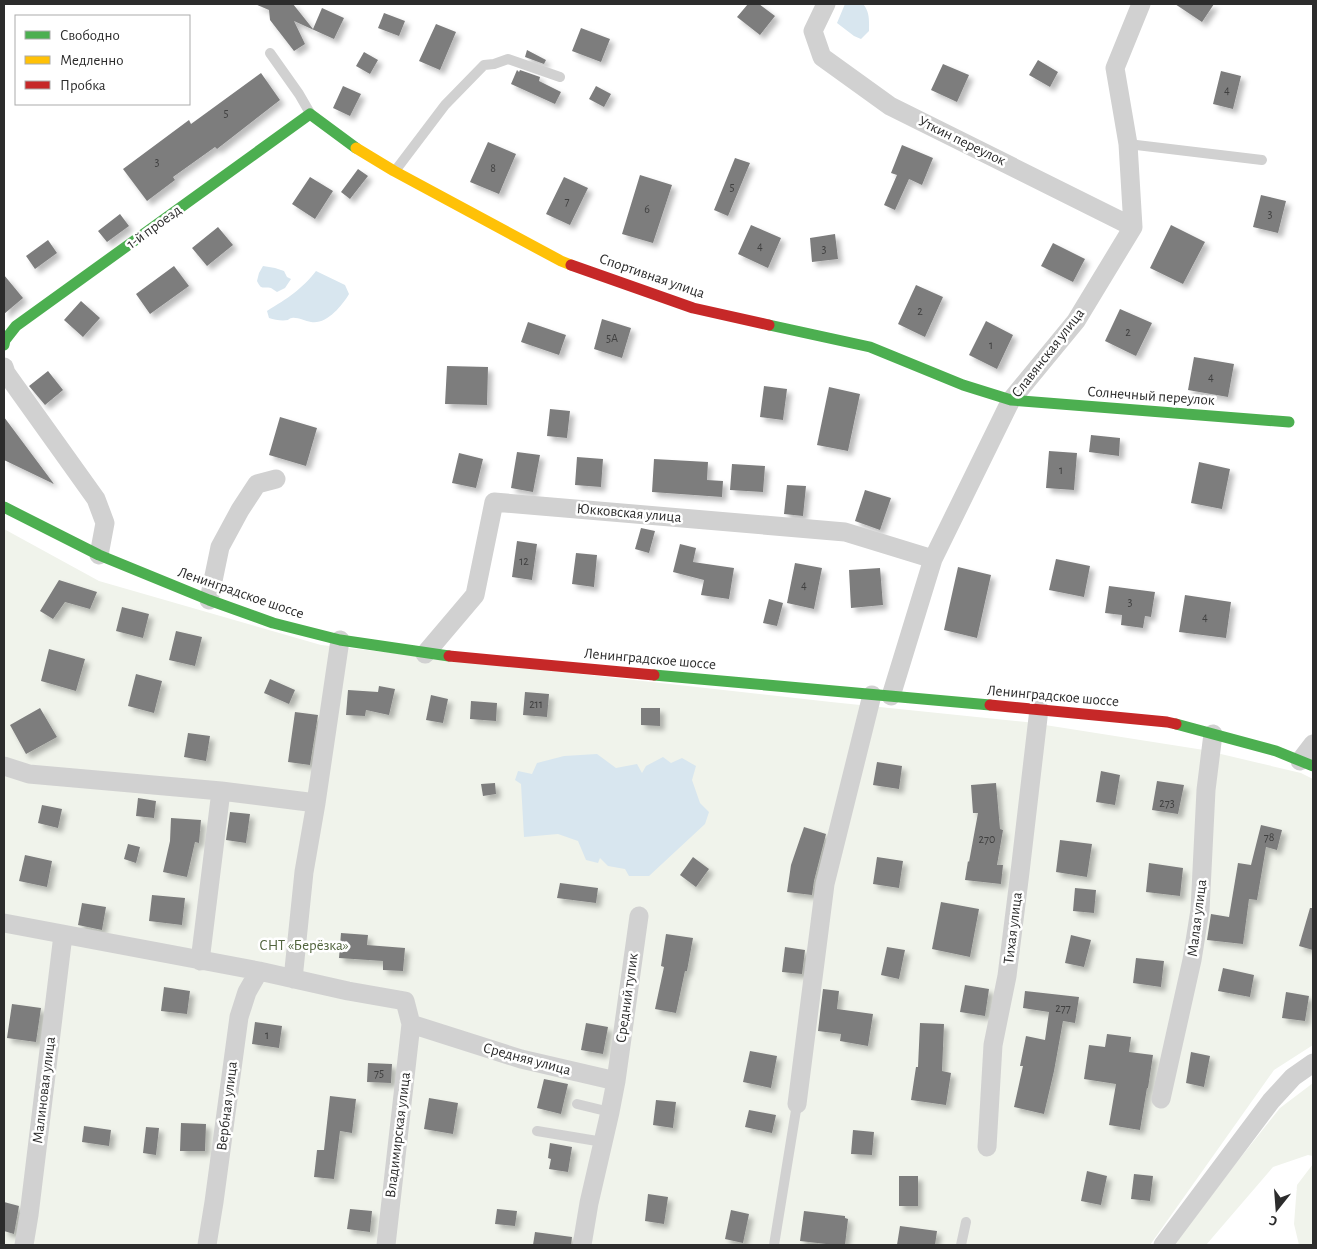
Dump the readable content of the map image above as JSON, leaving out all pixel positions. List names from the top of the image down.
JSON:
{
  "streets": {
    "street": [
      "Уткин переулок",
      "1-й проезд",
      "Спортивная улица",
      "Славянская улица",
      "Солнечный переулок",
      "Юкковская улица",
      "Ленинградское шоссе",
      "Малая улица",
      "Тихая улица",
      "Средний тупик",
      "Средняя улица",
      "Малиновая улица",
      "Вербная улица",
      "Владимирская улица"
    ]
  },
  "crossings": [
    ["Уткин переулок", "Славянская улица"],
    ["1-й проезд", "Спортивная улица"],
    ["Спортивная улица", "Славянская улица"],
    ["Спортивная улица", "Солнечный переулок"],
    ["Славянская улица", "Солнечный переулок"],
    ["Славянская улица", "Юкковская улица"],
    ["Славянская улица", "Ленинградское шоссе"],
    ["Юкковская улица", "Ленинградское шоссе"],
    ["Ленинградское шоссе", "Малая улица"],
    ["Ленинградское шоссе", "Тихая улица"],
    ["Средний тупик", "Средняя улица"],
    ["Средняя улица", "Владимирская улица"]
  ],
  "parks": ["СНТ «Берёзка»"],
  "house_numbers": [
    "4",
    "5",
    "3",
    "8",
    "5",
    "7",
    "6",
    "3",
    "4",
    "3",
    "2",
    "2",
    "5А",
    "1",
    "4",
    "1",
    "12",
    "4",
    "3",
    "4",
    "211",
    "273",
    "78",
    "270",
    "277",
    "1",
    "75"
  ],
  "legend": ["Свободно", "Медленно", "Пробка"],
  "north": "bottom"
}
